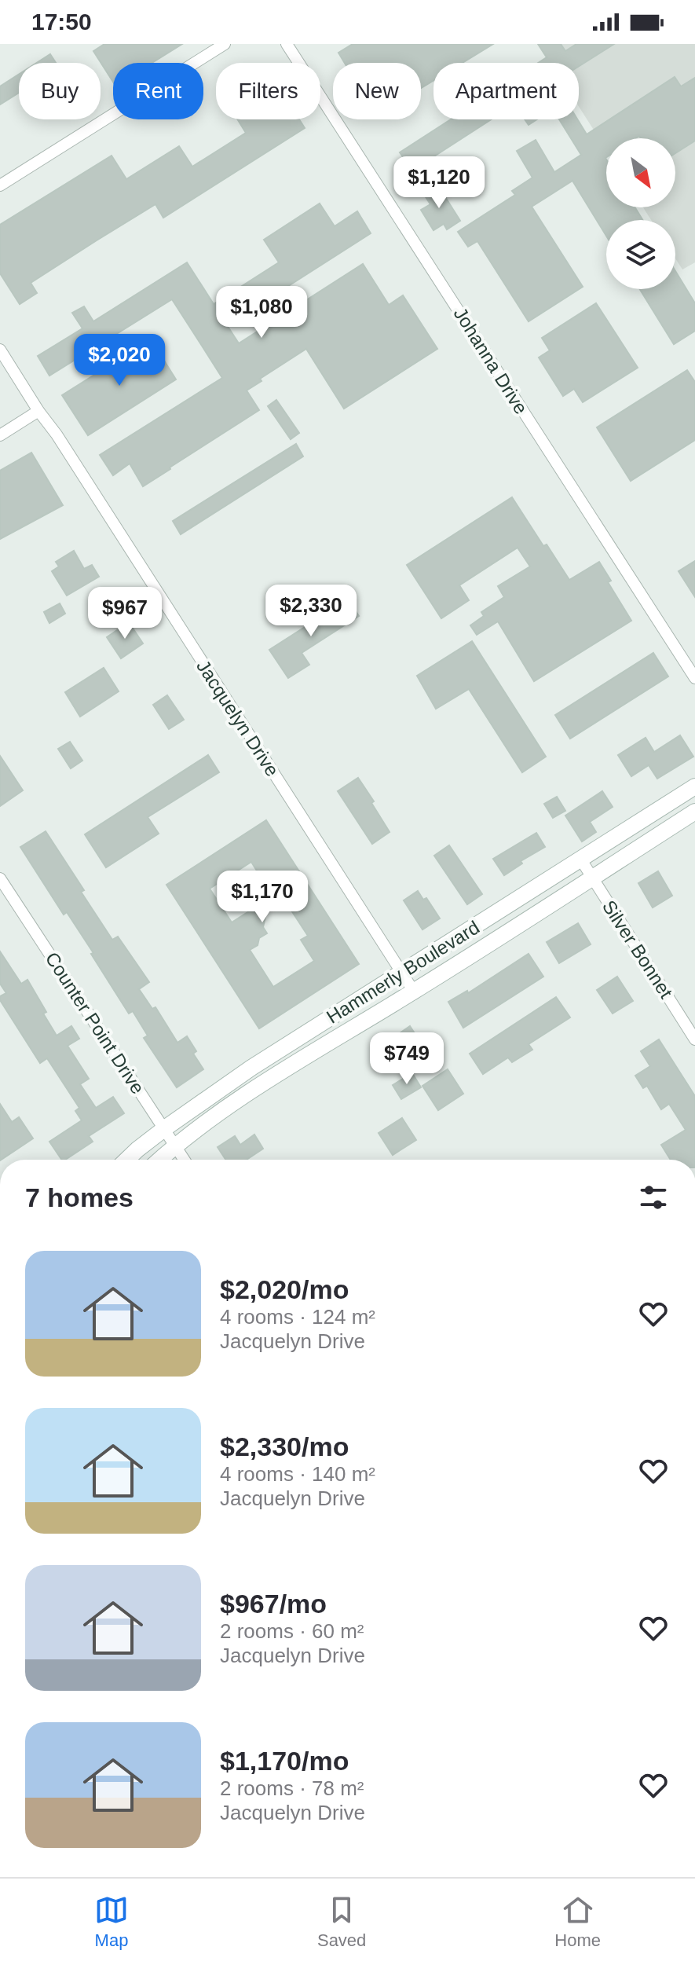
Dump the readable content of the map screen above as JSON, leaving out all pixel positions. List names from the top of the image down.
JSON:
{
  "streets": {
    "main road": ["Hammerly Boulevard"],
    "street": [
      "Johanna Drive",
      "Jacquelyn Drive",
      "Silver Bonnet",
      "Counter Point Drive"
    ]
  },
  "crossings": [
    ["Jacquelyn Drive", "Hammerly Boulevard"],
    ["Silver Bonnet", "Hammerly Boulevard"],
    ["Hammerly Boulevard", "Counter Point Drive"]
  ],
  "north": "bottom right",
  "page": {
    "status": "17:50",
    "chip": [
      "Buy",
      "Rent",
      "Filters",
      "New",
      "Apartment"
    ],
    "price": [
      "$1,120",
      "$1,080",
      "$2,020",
      "$2,330",
      "$967",
      "$1,170",
      "$749"
    ],
    "heading": "7 homes",
    "list": [
      {
        "name": "$2,020/mo",
        "note": "4 rooms · 124 m² · Jacquelyn Drive"
      },
      {
        "name": "$2,330/mo",
        "note": "4 rooms · 140 m² · Jacquelyn Drive"
      },
      {
        "name": "$967/mo",
        "note": "2 rooms · 60 m² · Jacquelyn Drive"
      },
      {
        "name": "$1,170/mo",
        "note": "2 rooms · 78 m² · Jacquelyn Drive"
      }
    ],
    "tabs": ["Map", "Saved", "Home"]
  }
}
